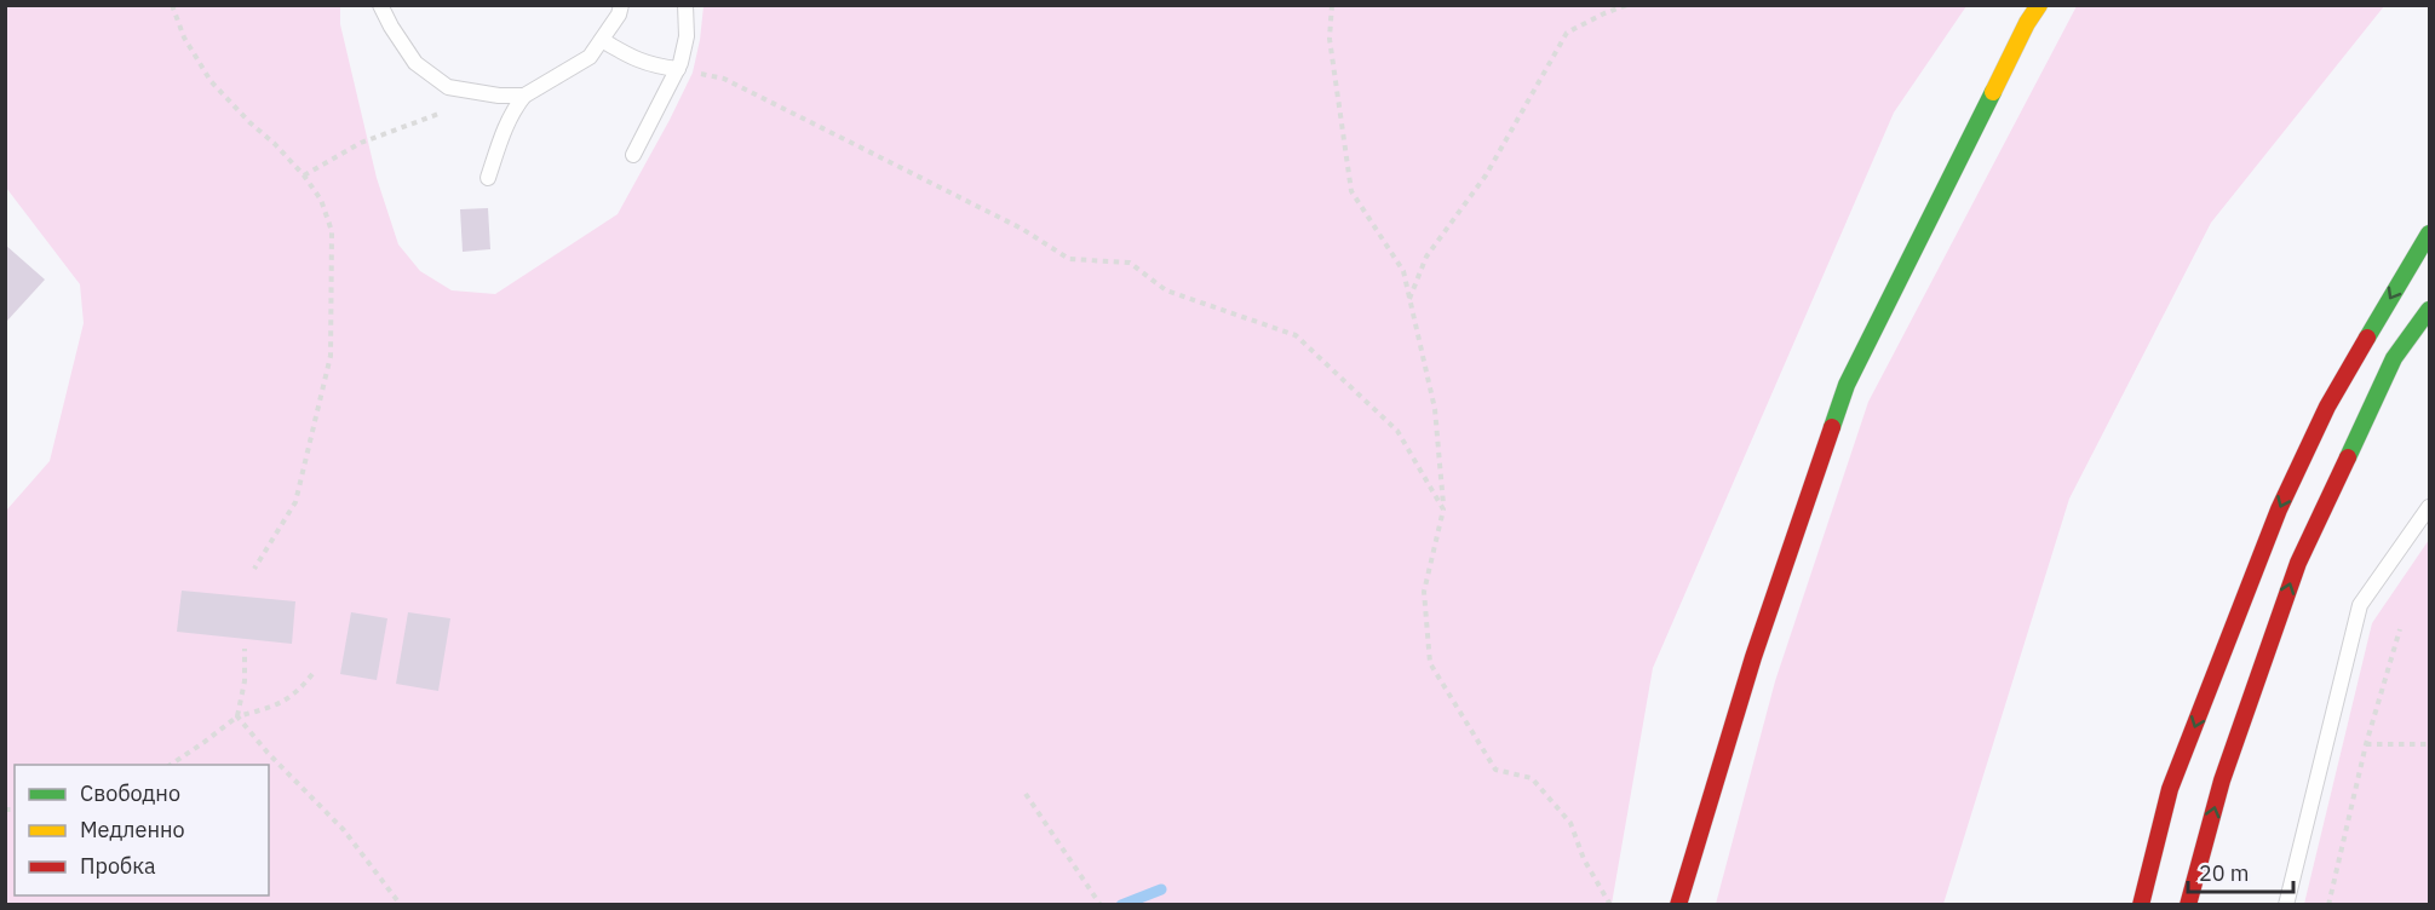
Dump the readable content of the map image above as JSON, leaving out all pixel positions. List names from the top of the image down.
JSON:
{
  "legend": ["Свободно", "Медленно", "Пробка"],
  "scale_bar": "20 m"
}
